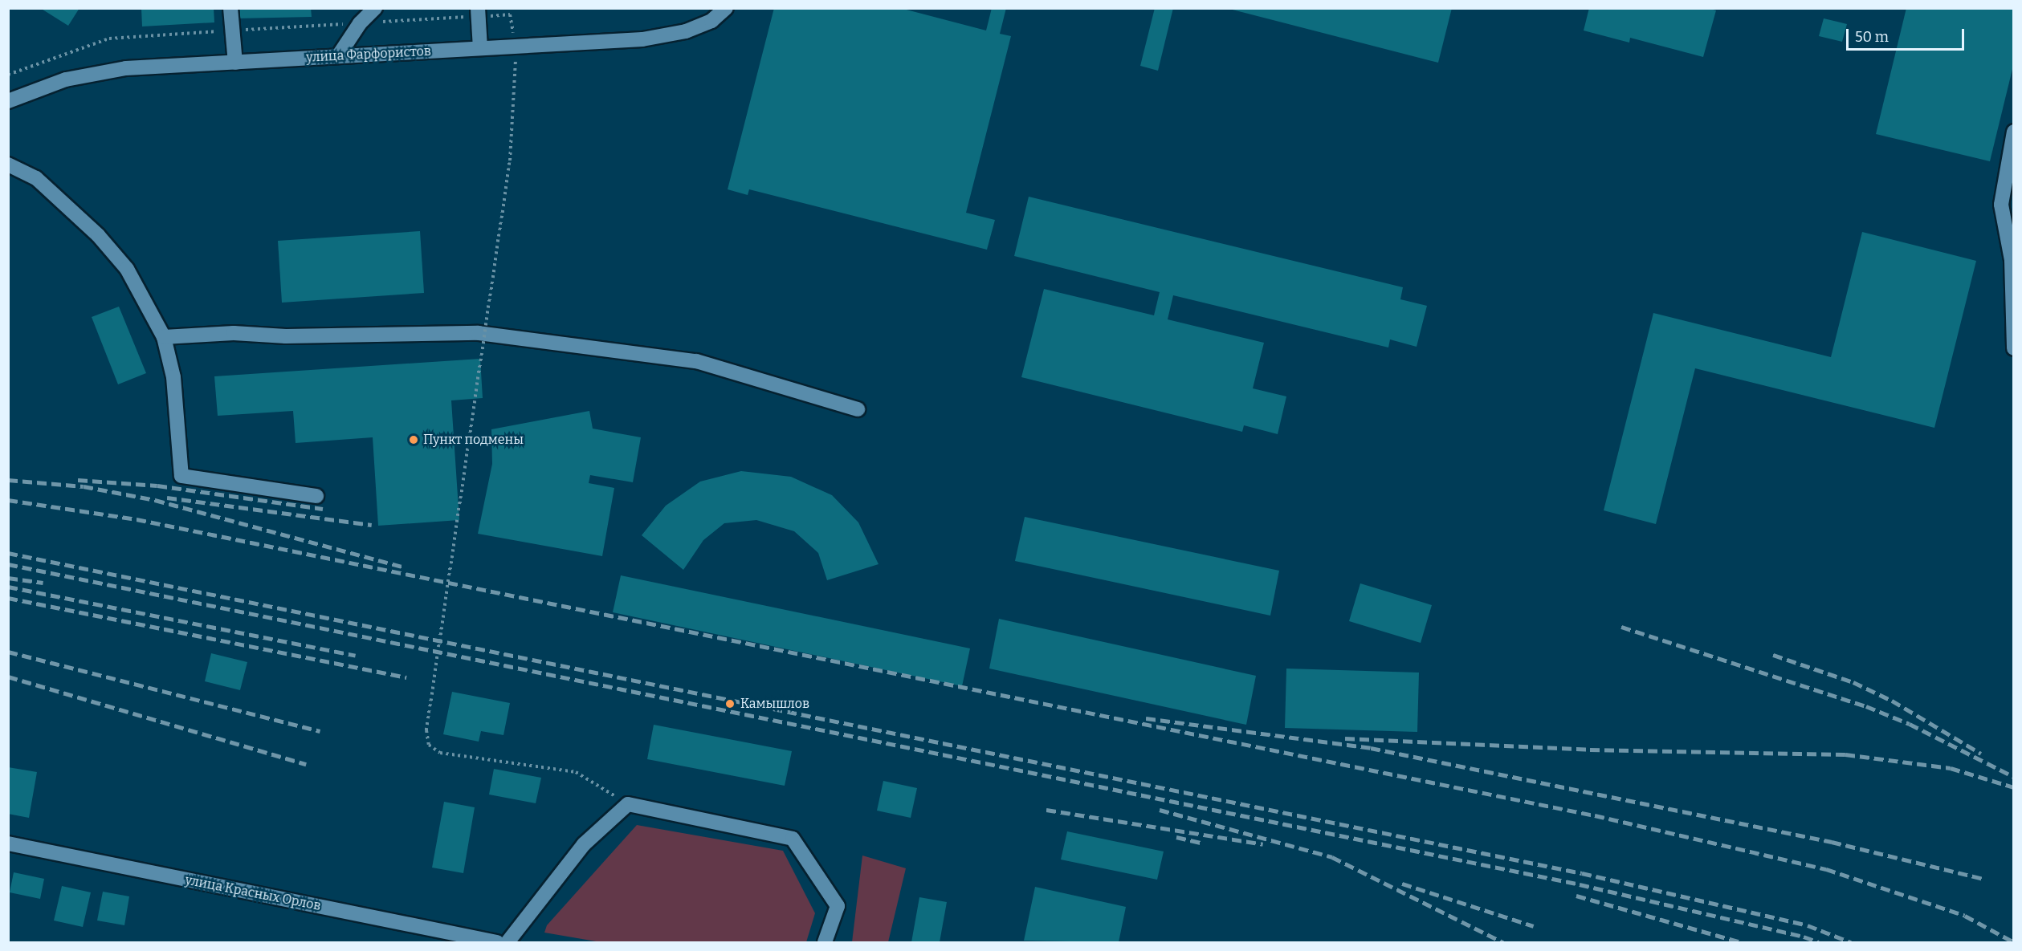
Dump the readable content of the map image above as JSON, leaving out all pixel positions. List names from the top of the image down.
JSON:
{
  "streets": {
    "street": ["улица Фарфористов", "улица Красных Орлов"]
  },
  "places": ["Пункт подмены", "Камышлов"],
  "scale_bar": "50 m"
}
